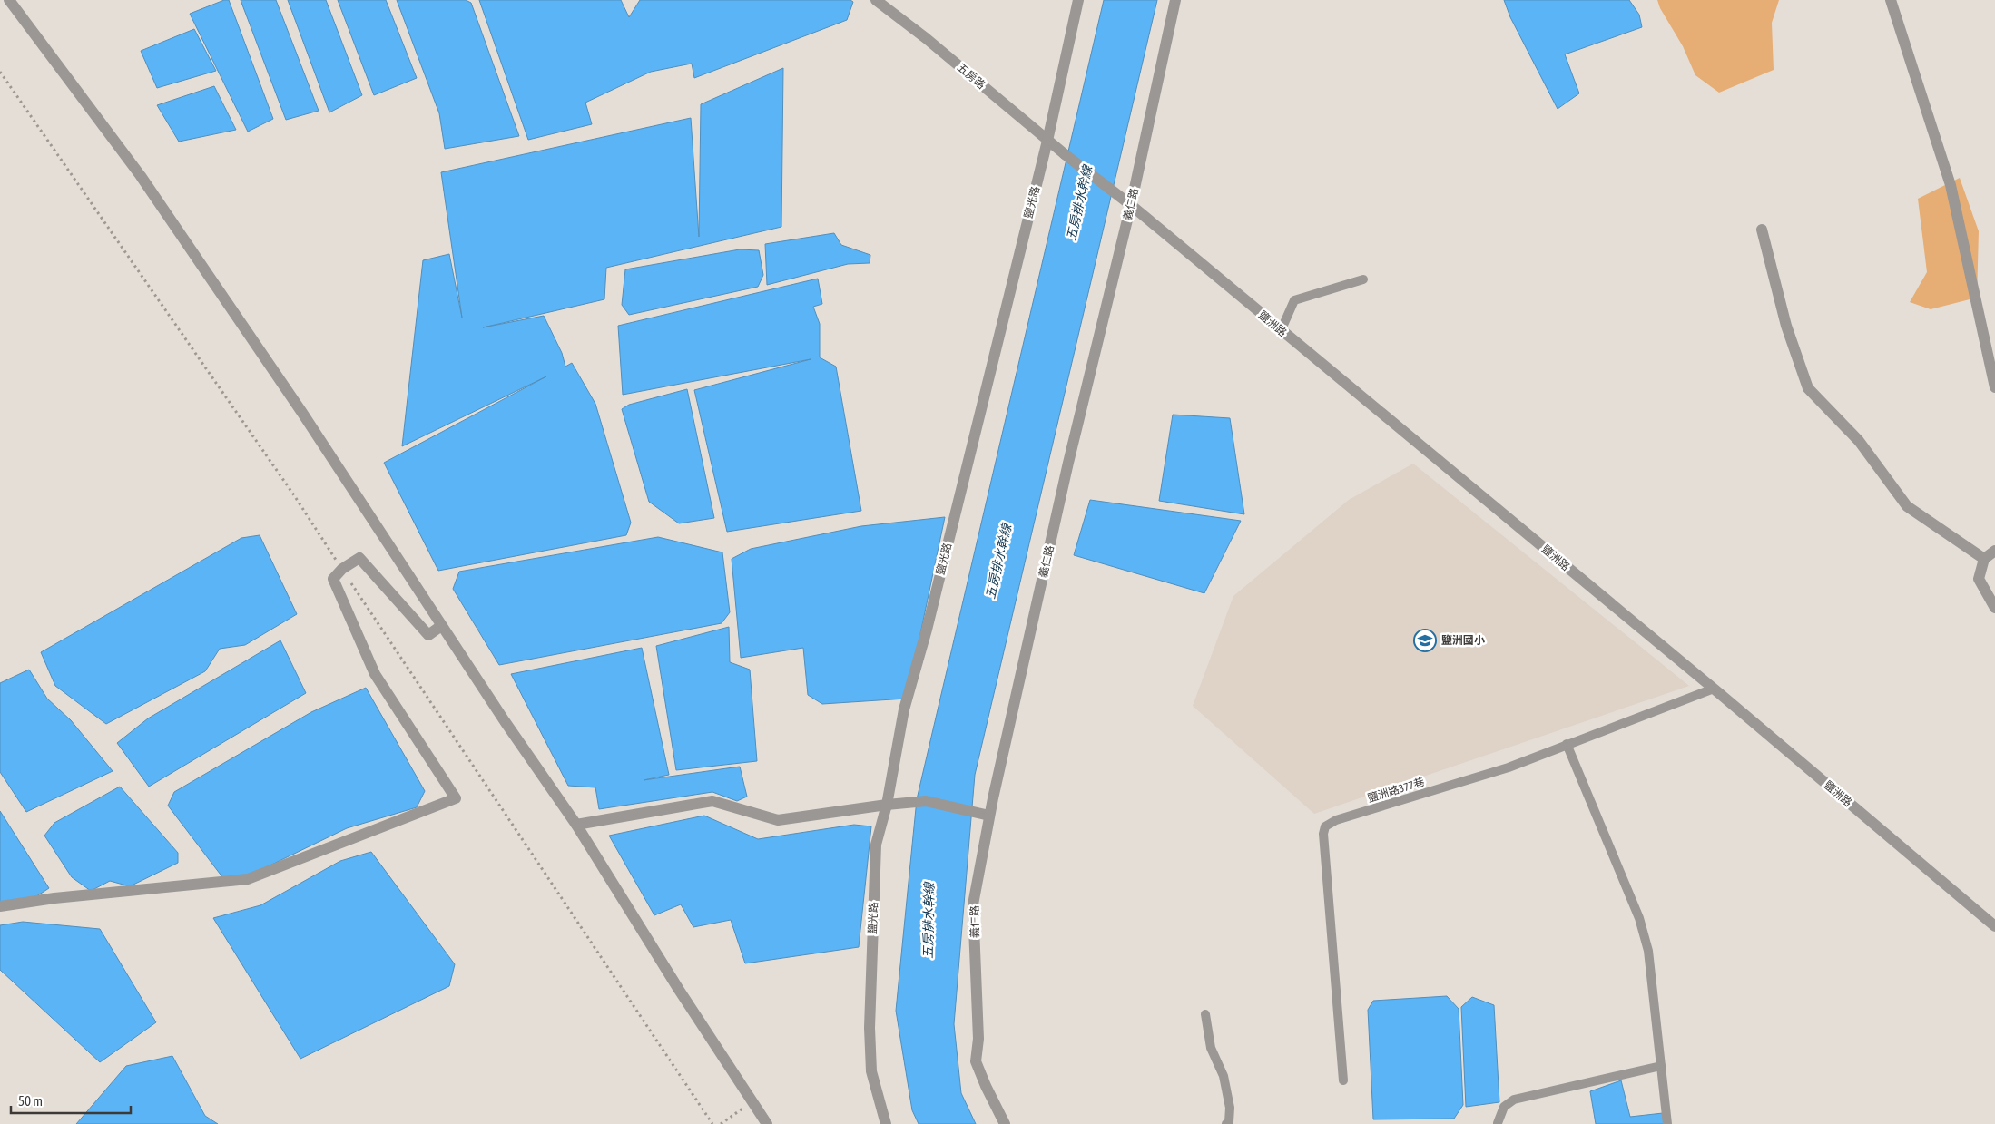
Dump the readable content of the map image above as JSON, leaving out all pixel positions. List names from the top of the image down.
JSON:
{
  "streets": {
    "street": [
      "五房路",
      "鹽光路",
      "義仁路",
      "鹽洲路"
    ],
    "lane": ["鹽洲路377巷"]
  },
  "crossings": [
    ["五房路", "鹽光路"],
    ["五房路", "鹽洲路"],
    ["義仁路", "鹽洲路"],
    ["鹽洲路", "鹽洲路377巷"]
  ],
  "water": ["五房排水幹線"],
  "places": {
    "school or university": ["鹽洲國小"]
  },
  "scale_bar": "50 m"
}
